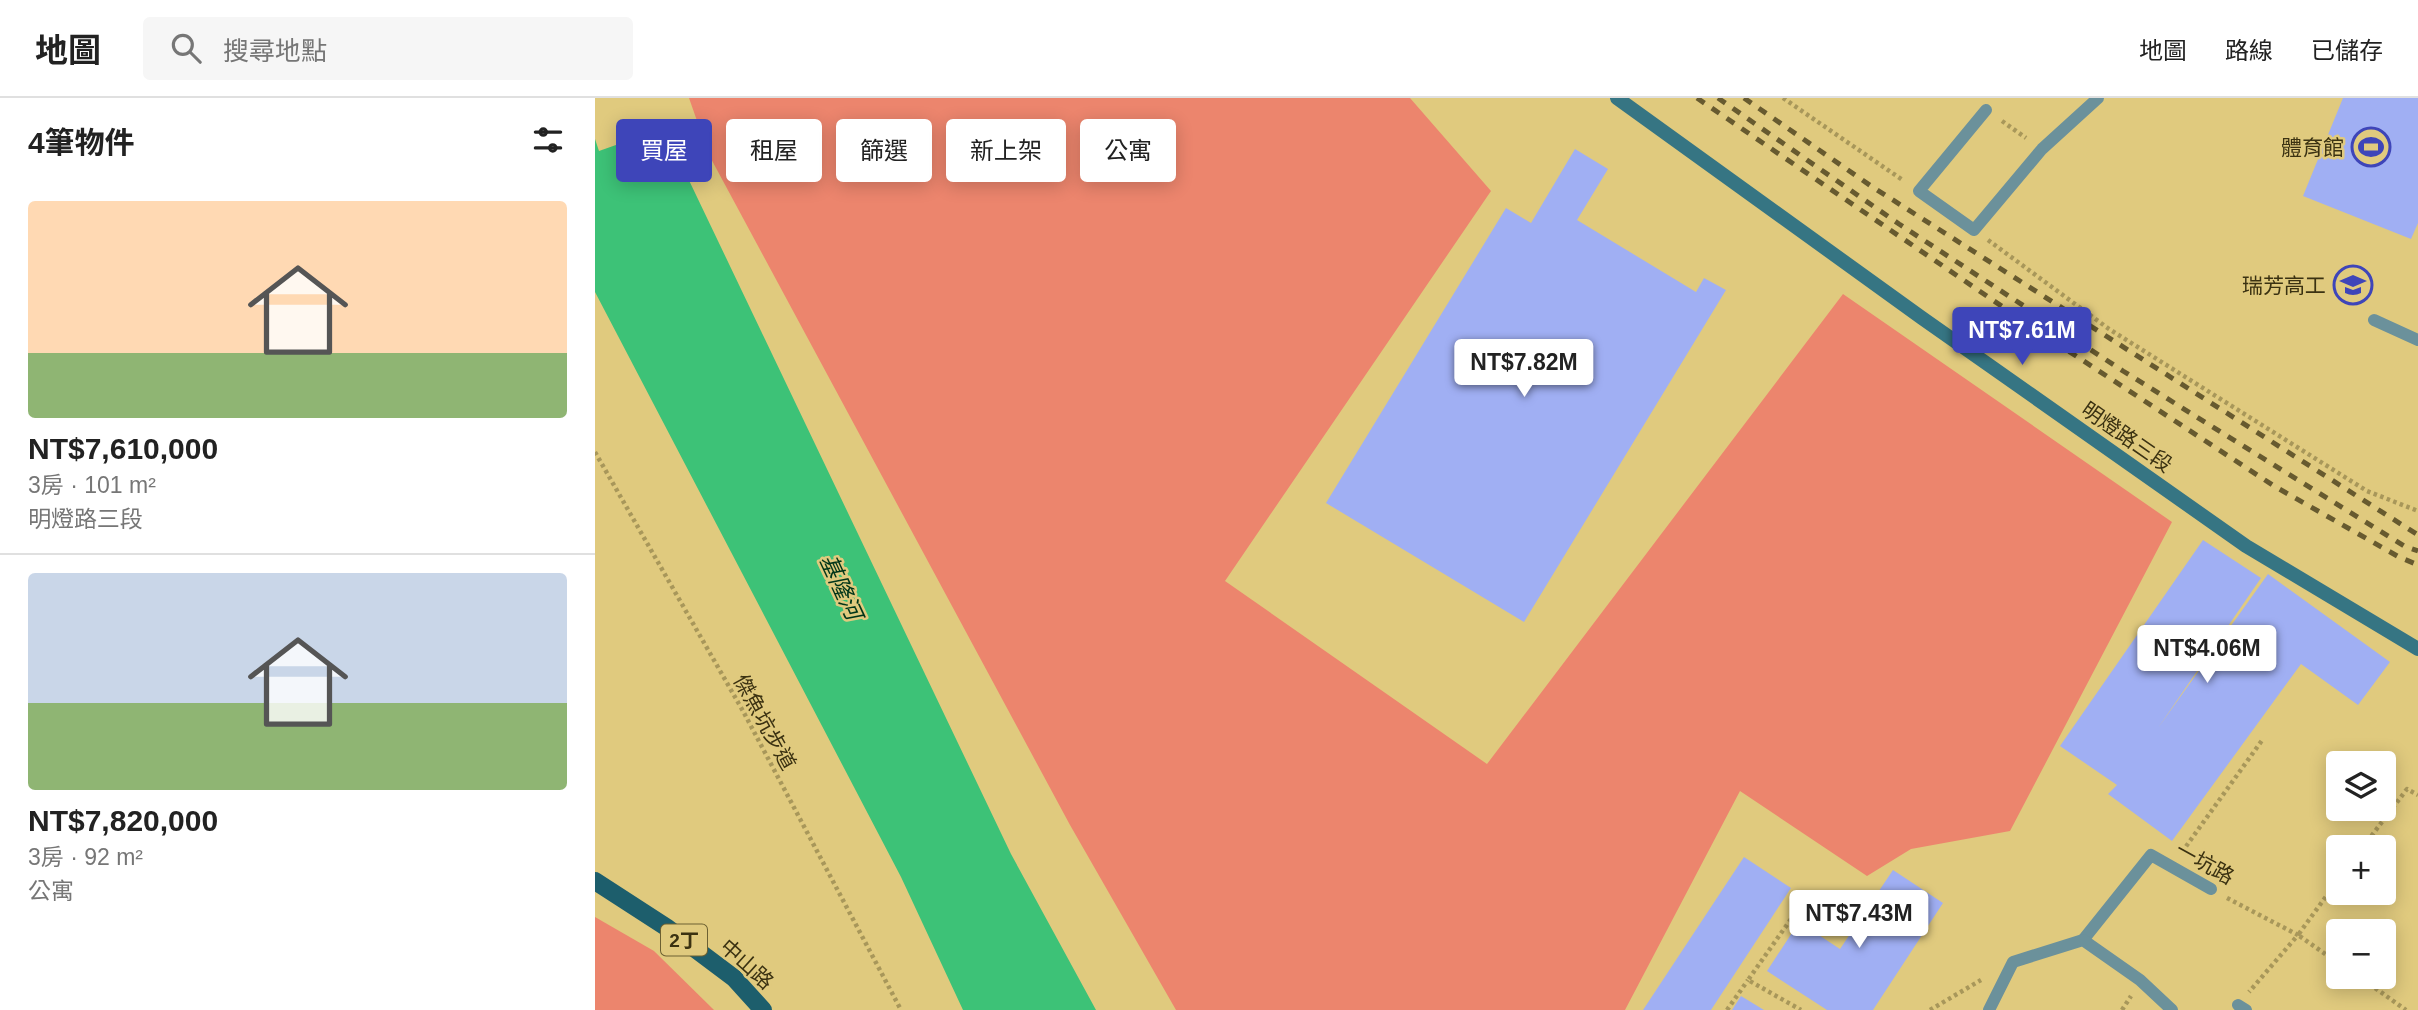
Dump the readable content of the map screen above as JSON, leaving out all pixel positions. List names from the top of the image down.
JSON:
{
  "streets": {
    "main road": ["2丁", "中山路"],
    "street": ["明燈路三段"],
    "lane": ["一坑路"],
    "path": ["傑魚坑步道"]
  },
  "water": ["基隆河"],
  "places": {
    "sports": ["體育館"],
    "school or university": ["瑞芳高工"]
  },
  "page": {
    "header": "地圖",
    "search": "搜尋地點",
    "nav": ["地圖", "路線", "已儲存"],
    "heading": "4筆物件",
    "chip": [
      "買屋",
      "租屋",
      "篩選",
      "新上架",
      "公寓"
    ],
    "list": [
      {
        "name": "NT$7,610,000",
        "note": "3房 · 101 m² · 明燈路三段"
      },
      {
        "name": "NT$7,820,000",
        "note": "3房 · 92 m² · 公寓"
      }
    ],
    "price": [
      "NT$7.61M",
      "NT$7.82M",
      "NT$4.06M",
      "NT$7.43M"
    ],
    "map_buttons": ["+", "−"]
  }
}
